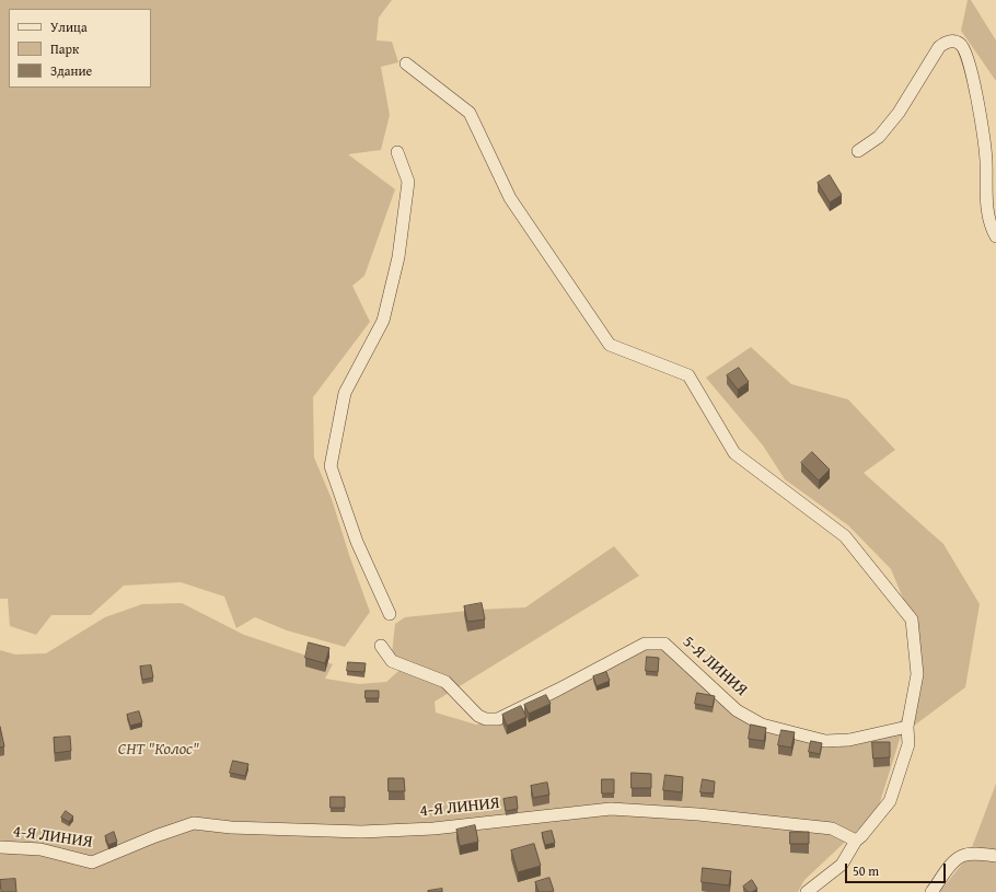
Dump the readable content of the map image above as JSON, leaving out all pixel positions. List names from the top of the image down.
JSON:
{
  "streets": {
    "street": ["5-Я ЛИНИЯ", "4-Я ЛИНИЯ"]
  },
  "parks": ["СНТ \"Колос\""],
  "legend": ["Улица", "Парк", "Здание"],
  "scale_bar": "50 m"
}
